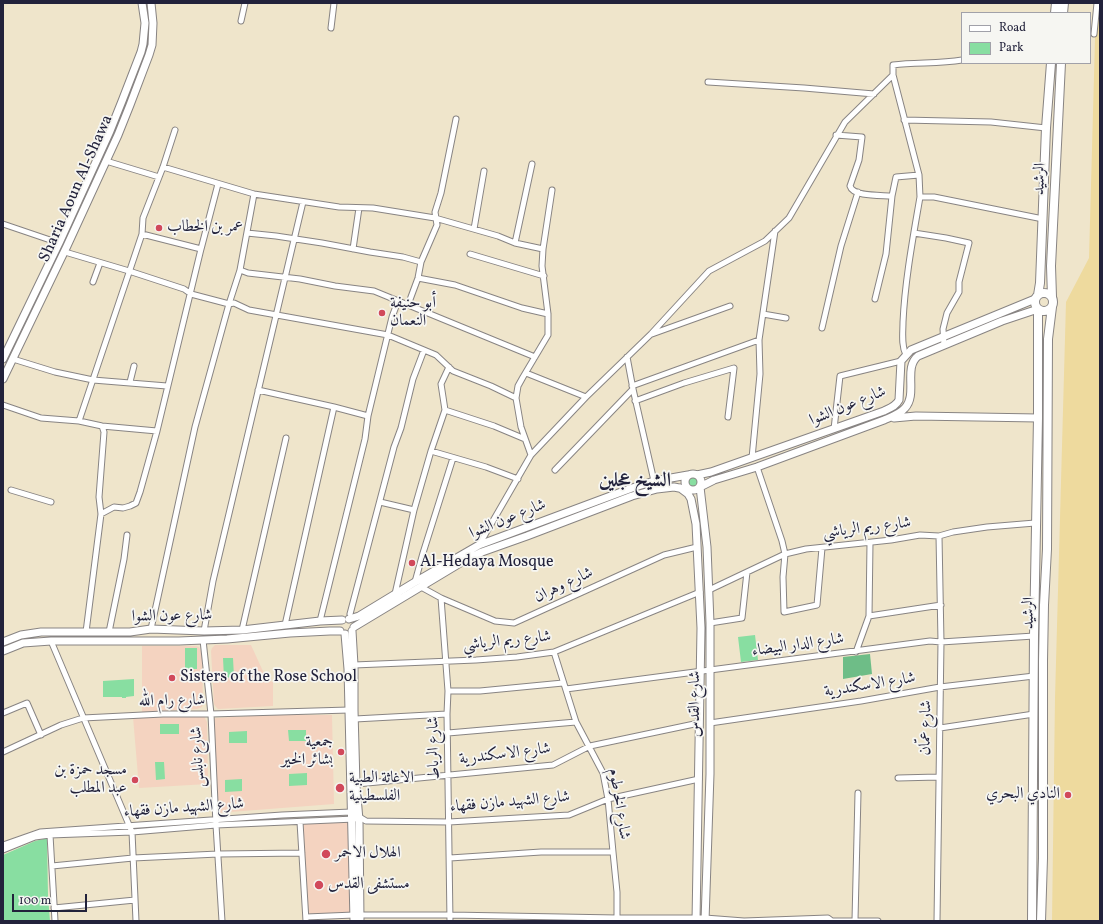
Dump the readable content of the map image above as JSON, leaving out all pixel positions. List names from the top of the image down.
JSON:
{
  "streets": {
    "main road": [
      "الرشيد",
      "Sharia Aoun Al-Shawa",
      "شارع عون الشوا",
      "شارع القدس"
    ],
    "street": [
      "شارع ريم الرياشي",
      "شارع وهران",
      "شارع الدار البيضاء",
      "شارع الاسكندرية",
      "شارع رام الله",
      "شارع عمّان",
      "شارع الرباط",
      "شارع نابلس",
      "شارع الشهيد مازن فقهاء",
      "شارع الخرطوم"
    ]
  },
  "crossings": [
    ["الرشيد", "شارع عون الشوا"],
    ["الرشيد", "شارع ريم الرياشي"],
    ["الرشيد", "شارع الدار البيضاء"],
    ["الرشيد", "شارع الاسكندرية"],
    ["شارع عون الشوا", "شارع القدس"],
    ["شارع عون الشوا", "شارع نابلس"],
    ["شارع ريم الرياشي", "شارع القدس"],
    ["شارع ريم الرياشي", "شارع عمّان"],
    ["شارع ريم الرياشي", "شارع الرباط"],
    ["شارع ريم الرياشي", "شارع الخرطوم"],
    ["شارع وهران", "شارع القدس"],
    ["شارع وهران", "شارع الرباط"],
    ["شارع الدار البيضاء", "شارع القدس"],
    ["شارع الدار البيضاء", "شارع عمّان"],
    ["شارع الدار البيضاء", "شارع الخرطوم"],
    ["شارع الاسكندرية", "شارع القدس"],
    ["شارع الاسكندرية", "شارع عمّان"],
    ["شارع الاسكندرية", "شارع الرباط"],
    ["شارع الاسكندرية", "شارع الخرطوم"],
    ["شارع رام الله", "شارع نابلس"],
    ["شارع القدس", "شارع الشهيد مازن فقهاء"],
    ["شارع الرباط", "شارع الشهيد مازن فقهاء"],
    ["شارع نابلس", "شارع الشهيد مازن فقهاء"],
    ["شارع الشهيد مازن فقهاء", "شارع الخرطوم"]
  ],
  "districts": ["الشيخ عجلين"],
  "places": [
    "عمر بن الخطاب",
    "أبو حنيفة النعمان",
    "Al-Hedaya Mosque",
    "Sisters of the Rose School",
    "جمعية بشائر الخير",
    "مسجد حمزة بن عبد المطلب",
    "الاغاثة الطبية الفلسطينية",
    "النادي البحري",
    "الهلال الاحمر",
    "مستشفى القدس"
  ],
  "legend": ["Road", "Park"],
  "scale_bar": "100 m"
}
